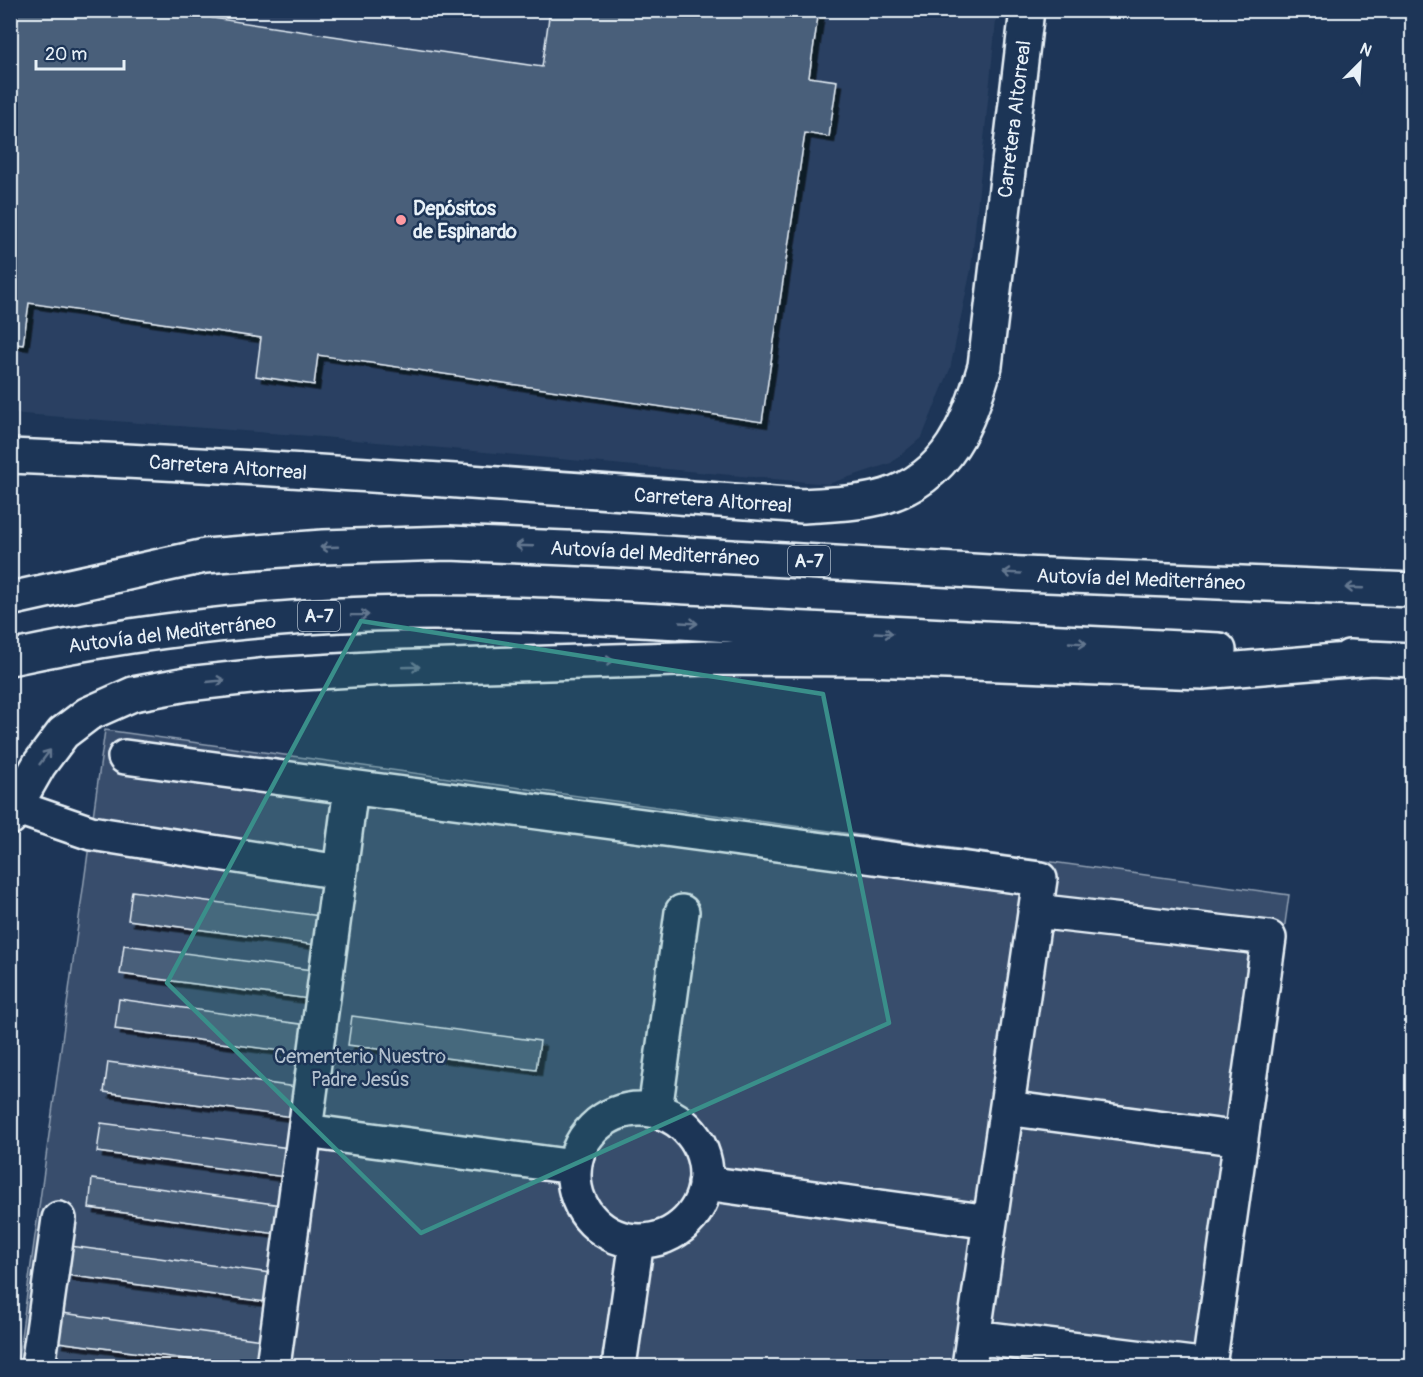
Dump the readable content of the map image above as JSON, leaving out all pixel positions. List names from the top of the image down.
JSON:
{
  "streets": {
    "main road": ["Carretera Altorreal", "Autovía del Mediterráneo", "A-7"]
  },
  "parks": ["Cementerio Nuestro Padre Jesús"],
  "places": ["Depósitos de Espinardo"],
  "scale_bar": "20 m",
  "north": "top right"
}
